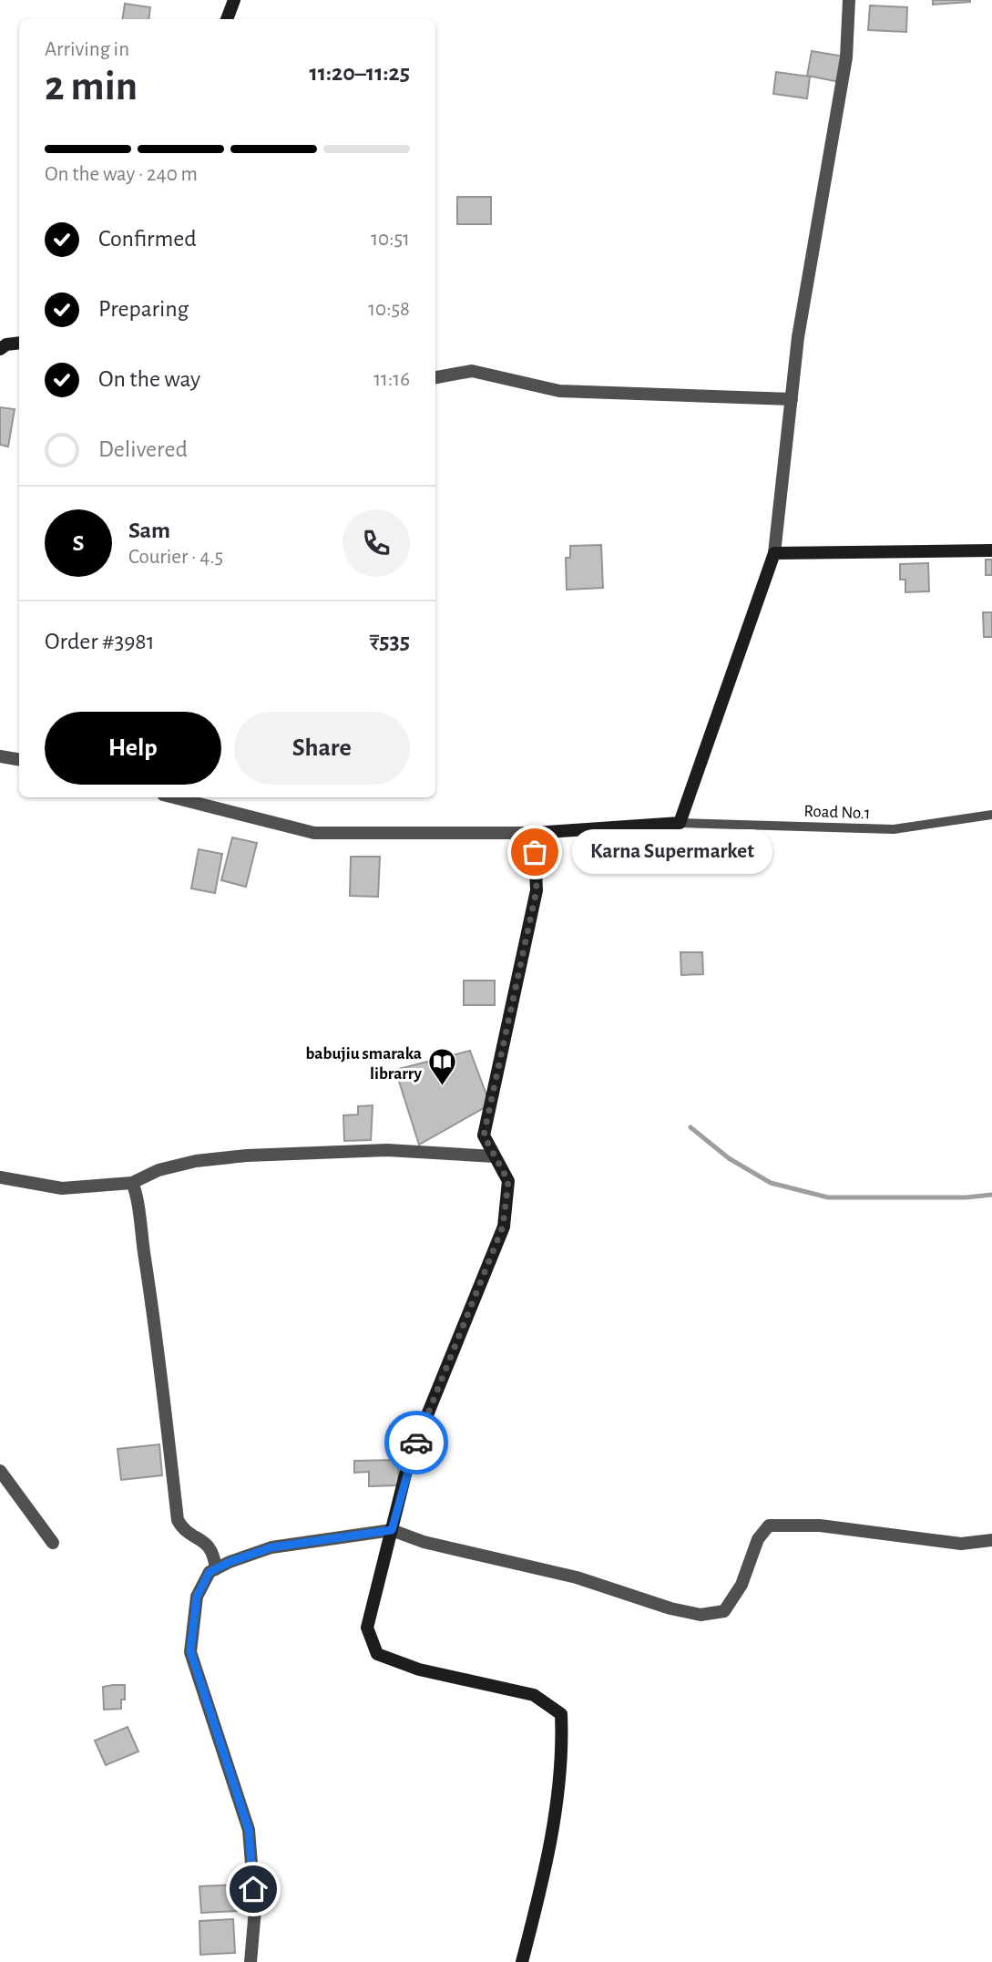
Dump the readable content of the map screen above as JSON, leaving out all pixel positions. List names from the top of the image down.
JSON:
{
  "streets": {
    "lane": ["Road No.1"]
  },
  "places": {
    "other": ["Karna Supermarket"],
    "library": ["babujiu smaraka librarry"]
  },
  "page": {
    "heading": ["2 min", "Arriving in", "11:20–11:25"],
    "panel": [
      "Sam",
      "Courier · 4.5",
      "Order #3981",
      "₹535"
    ],
    "bar": "On the way · 240 m",
    "list": [
      ["Confirmed", "10:51"],
      ["Preparing", "10:58"],
      ["On the way", "11:16"],
      "Delivered"
    ],
    "round": "S",
    "buttons": ["Help", "Share"],
    "bubble": "Karna Supermarket"
  }
}
